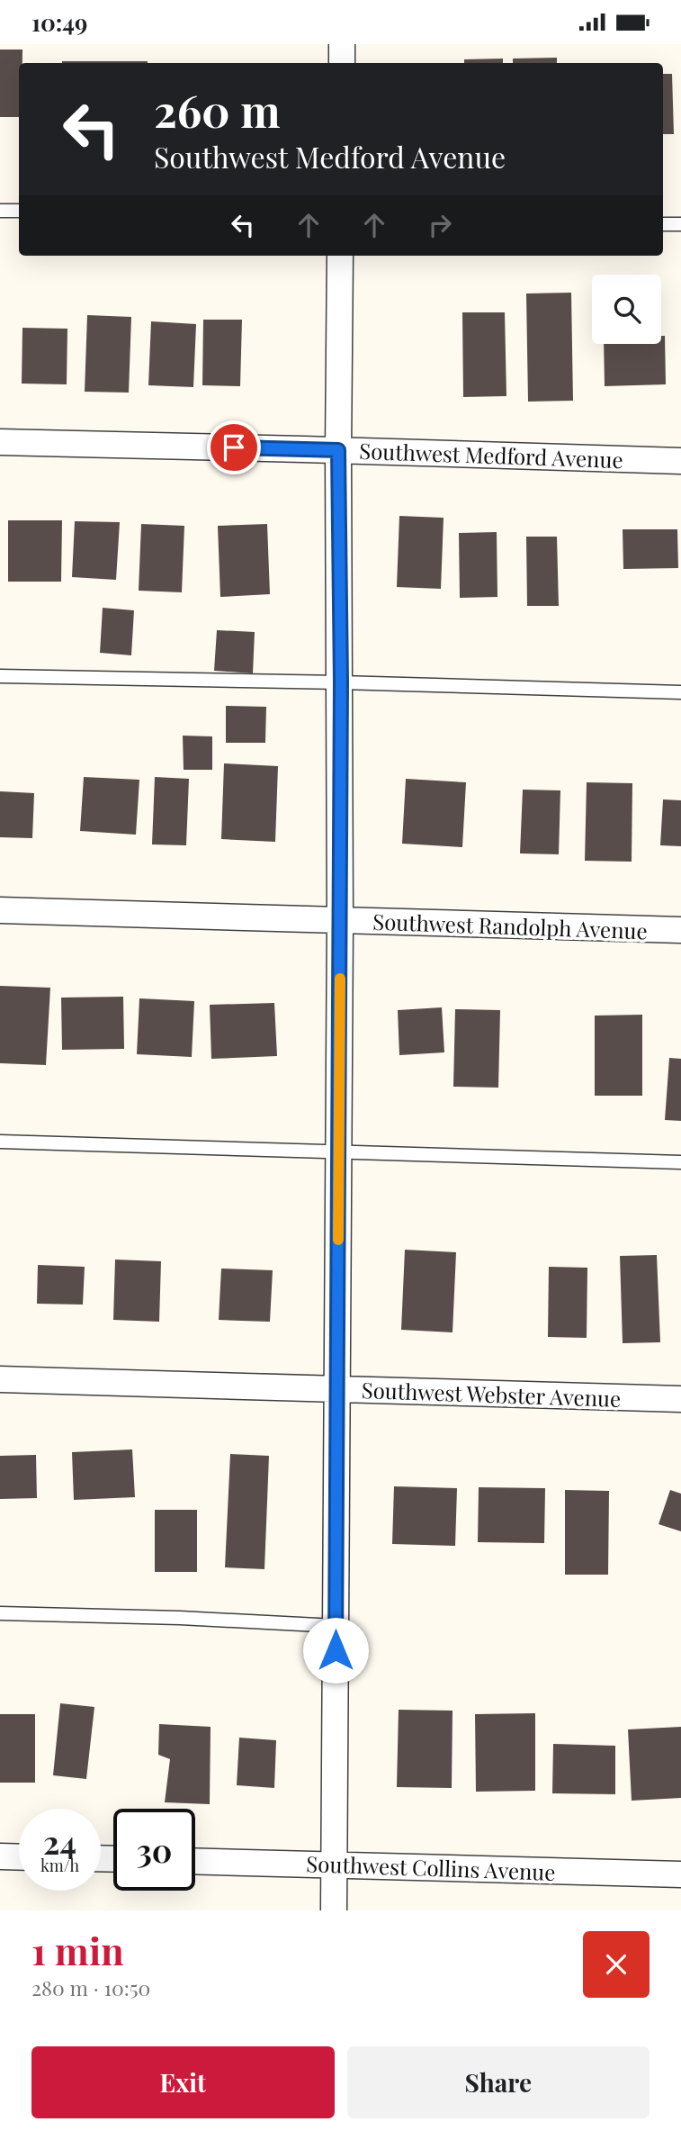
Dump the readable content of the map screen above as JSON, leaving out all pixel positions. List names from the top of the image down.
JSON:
{
  "streets": {
    "street": [
      "Southwest Medford Avenue",
      "Southwest Randolph Avenue",
      "Southwest Webster Avenue",
      "Southwest Collins Avenue"
    ]
  },
  "page": {
    "status": "10:49",
    "turn": ["260 m", "Southwest Medford Avenue"],
    "speed": "24 km/h",
    "limit": "30",
    "heading": ["1 min", "280 m · 10:50"],
    "buttons": ["Exit", "Share"]
  }
}
